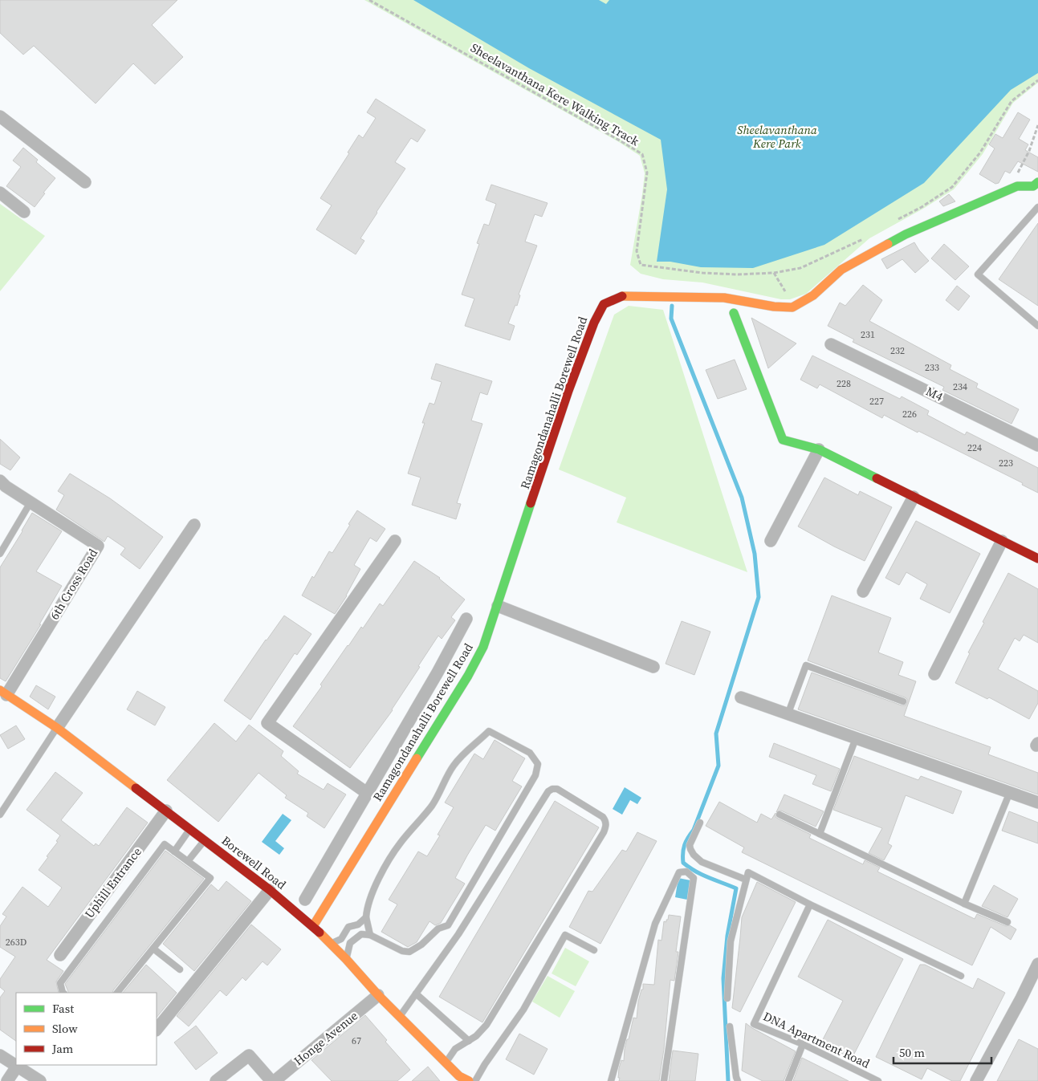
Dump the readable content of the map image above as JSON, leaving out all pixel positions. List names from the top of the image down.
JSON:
{
  "streets": {
    "street": [
      "M4",
      "Ramagondanahalli Borewell Road",
      "6th Cross Road",
      "Borewell Road",
      "Uphill Entrance",
      "Honge Avenue"
    ],
    "lane": ["DNA Apartment Road"],
    "path": ["Sheelavanthana Kere Walking Track"]
  },
  "crossings": [
    ["Ramagondanahalli Borewell Road", "Borewell Road"],
    ["6th Cross Road", "Borewell Road"],
    ["Borewell Road", "Uphill Entrance"],
    ["Borewell Road", "Honge Avenue"]
  ],
  "parks": ["Sheelavanthana Kere Park"],
  "house_numbers": [
    "231",
    "232",
    "233",
    "228",
    "234",
    "227",
    "226",
    "224",
    "223",
    "263D",
    "67"
  ],
  "legend": ["Fast", "Slow", "Jam"],
  "scale_bar": "50 m"
}
